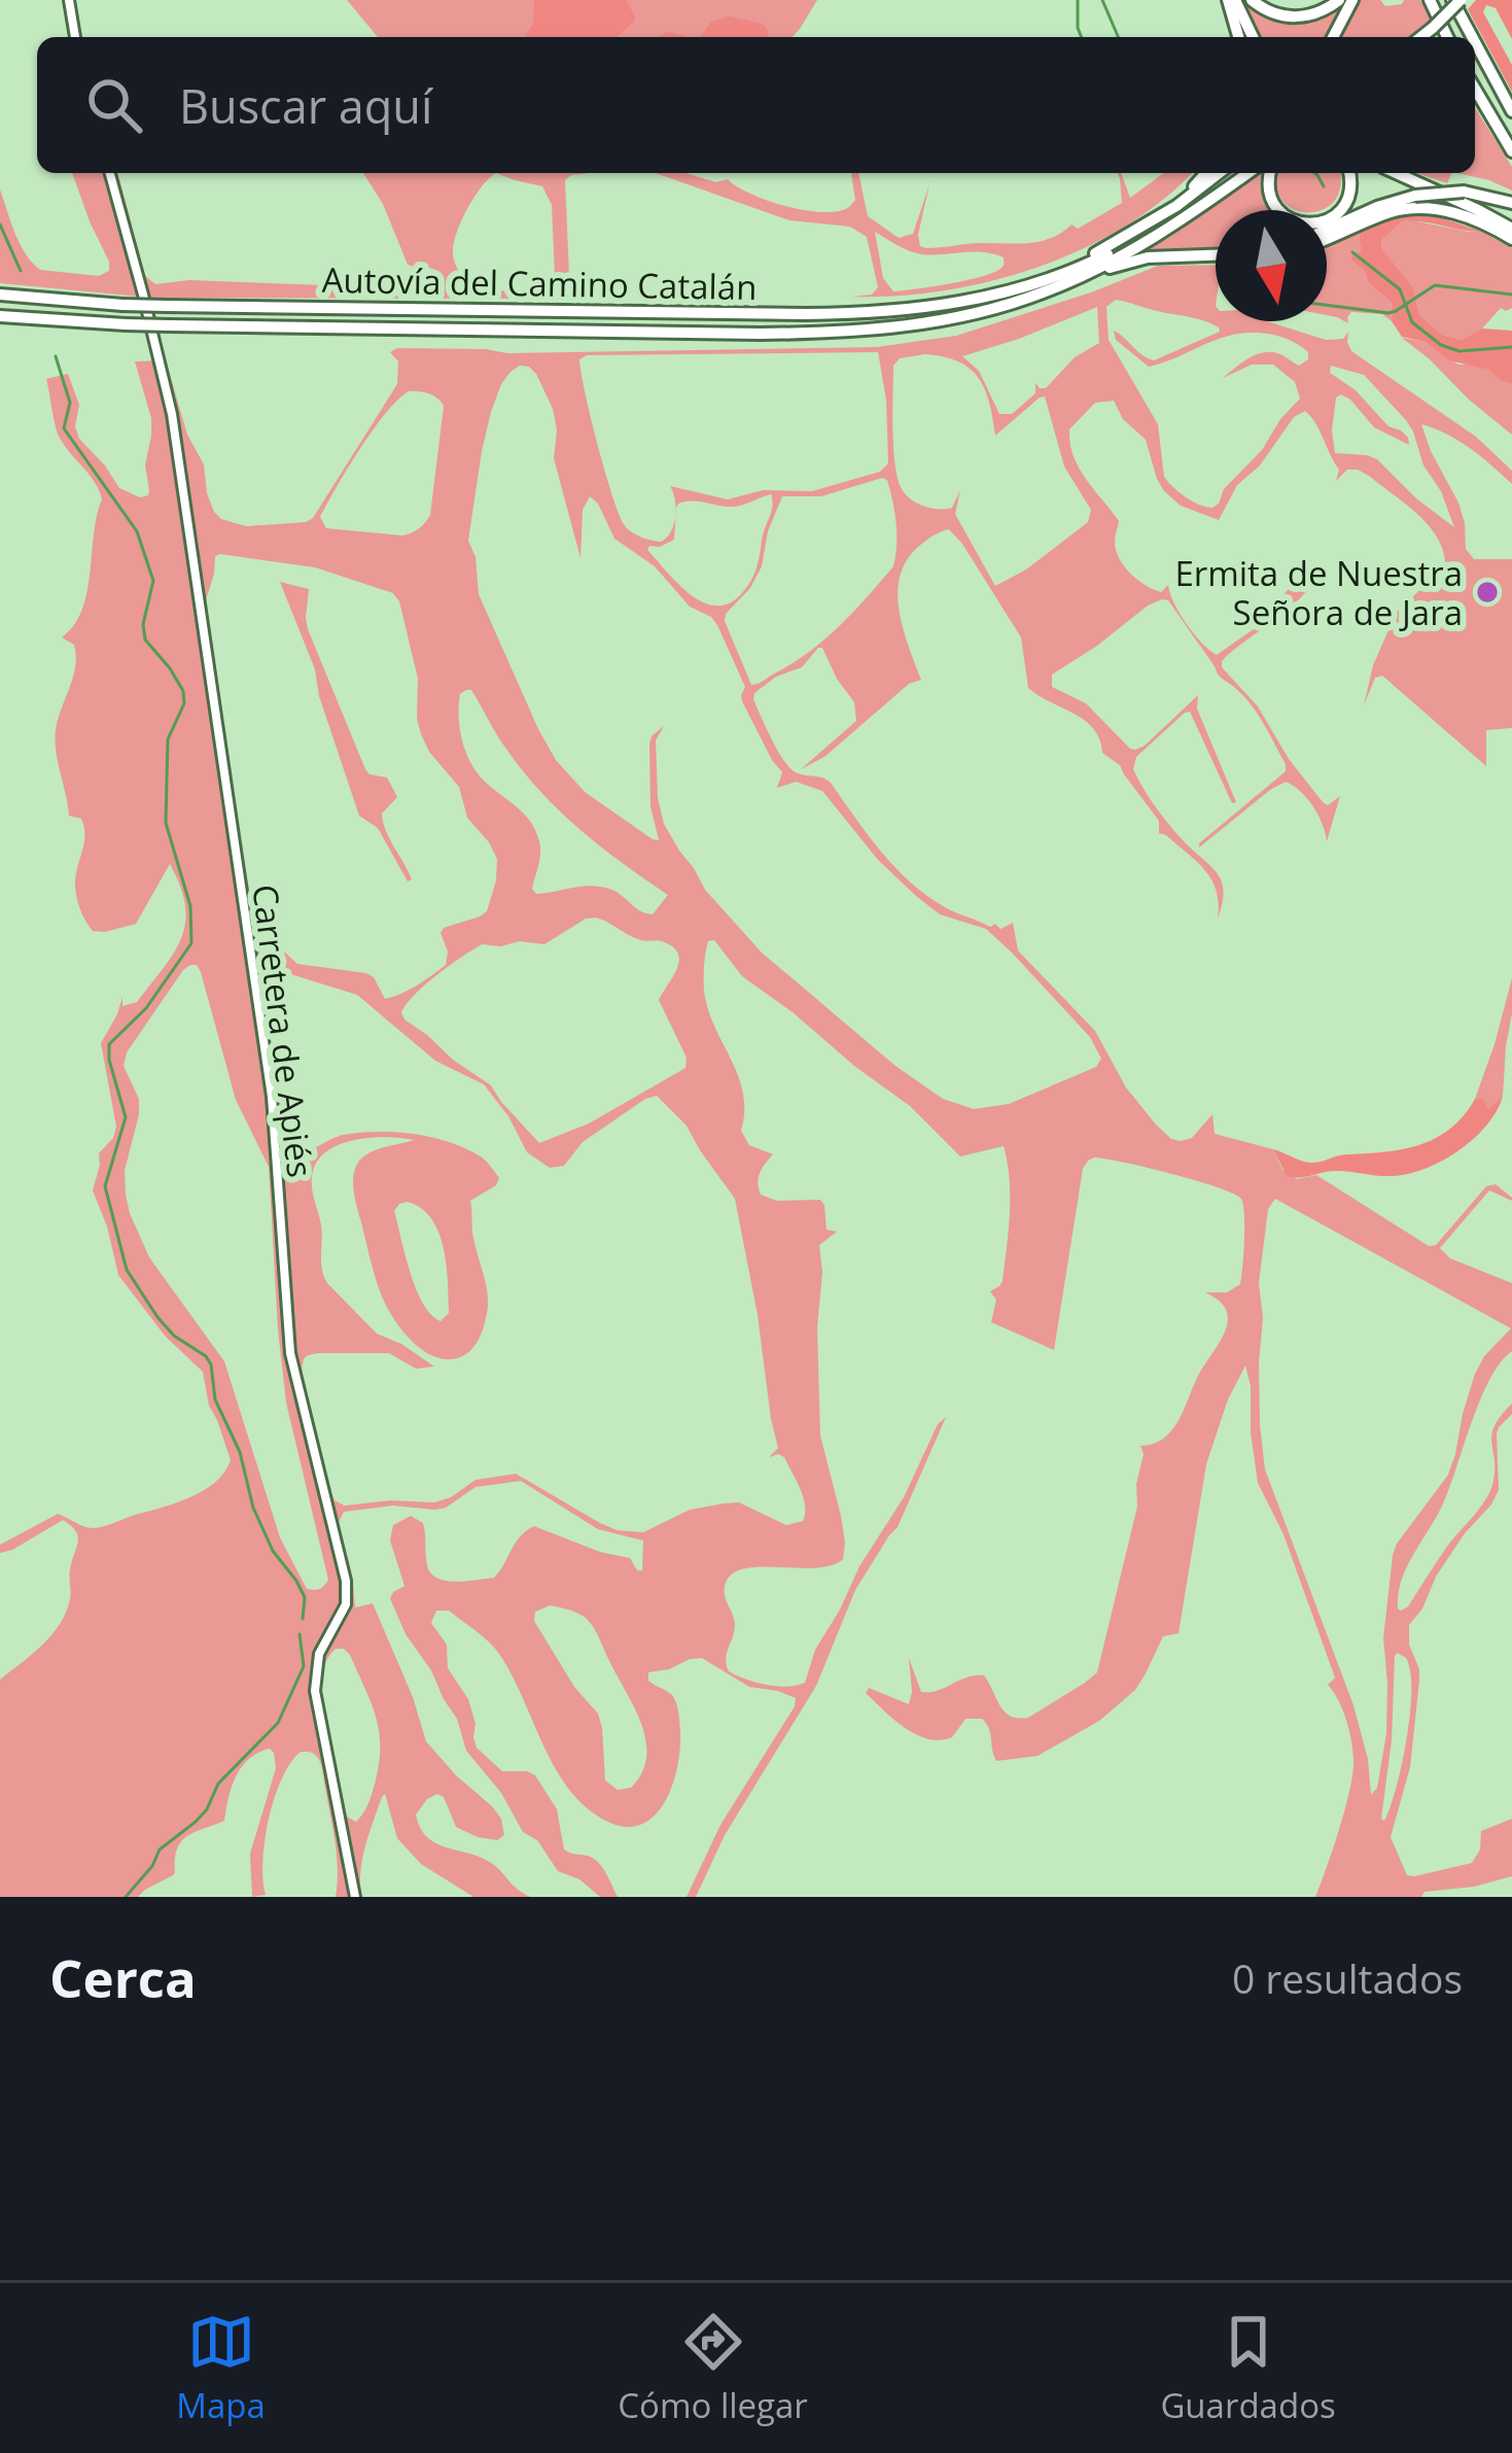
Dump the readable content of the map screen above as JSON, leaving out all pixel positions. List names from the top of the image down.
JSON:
{
  "streets": {
    "highway": ["Autovía del Camino Catalán"],
    "street": ["Carretera de Apiés"]
  },
  "places": ["Ermita de Nuestra Señora de Jara"],
  "north": "bottom",
  "page": {
    "search": "Buscar aquí",
    "heading": ["Cerca", "0 resultados"],
    "nav": ["Mapa", "Cómo llegar", "Guardados"]
  }
}
